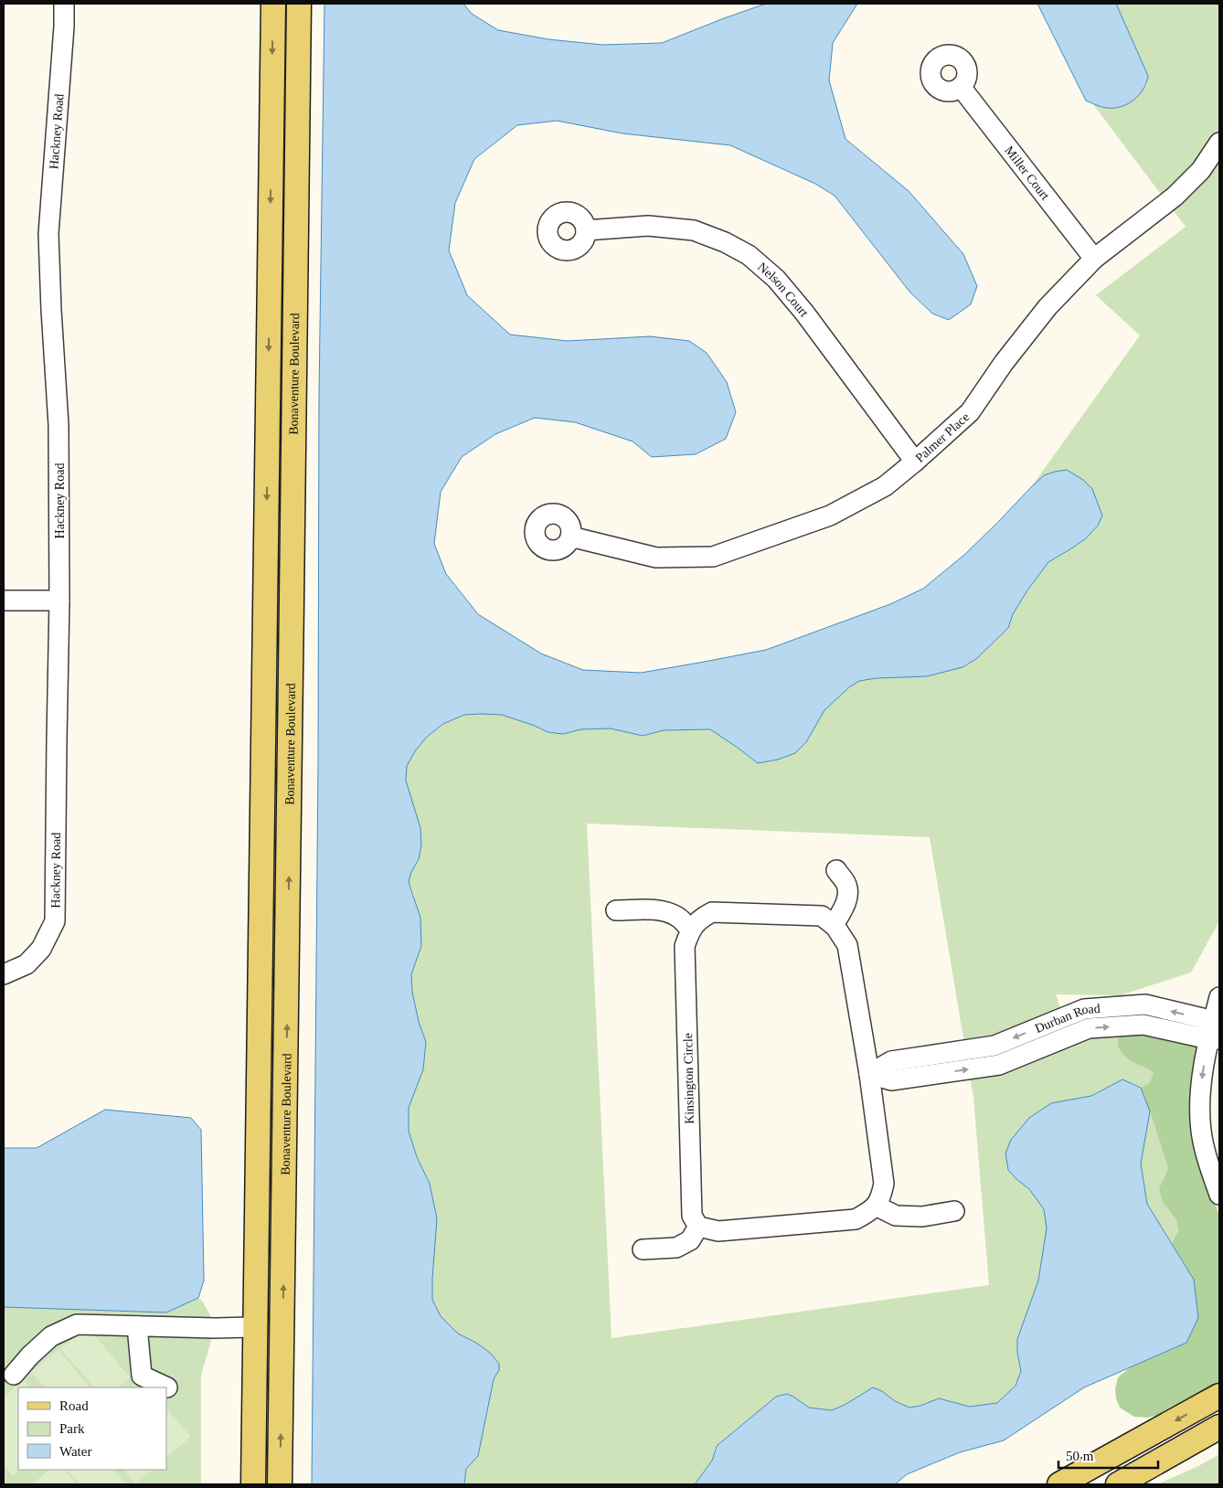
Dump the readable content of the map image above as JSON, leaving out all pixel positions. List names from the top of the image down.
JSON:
{
  "streets": {
    "main road": ["Bonaventure Boulevard"],
    "street": [
      "Hackney Road",
      "Miller Court",
      "Nelson Court",
      "Palmer Place",
      "Durban Road",
      "Kinsington Circle"
    ]
  },
  "crossings": [
    ["Miller Court", "Palmer Place"],
    ["Nelson Court", "Palmer Place"]
  ],
  "legend": ["Road", "Park", "Water"],
  "scale_bar": "50 m"
}
